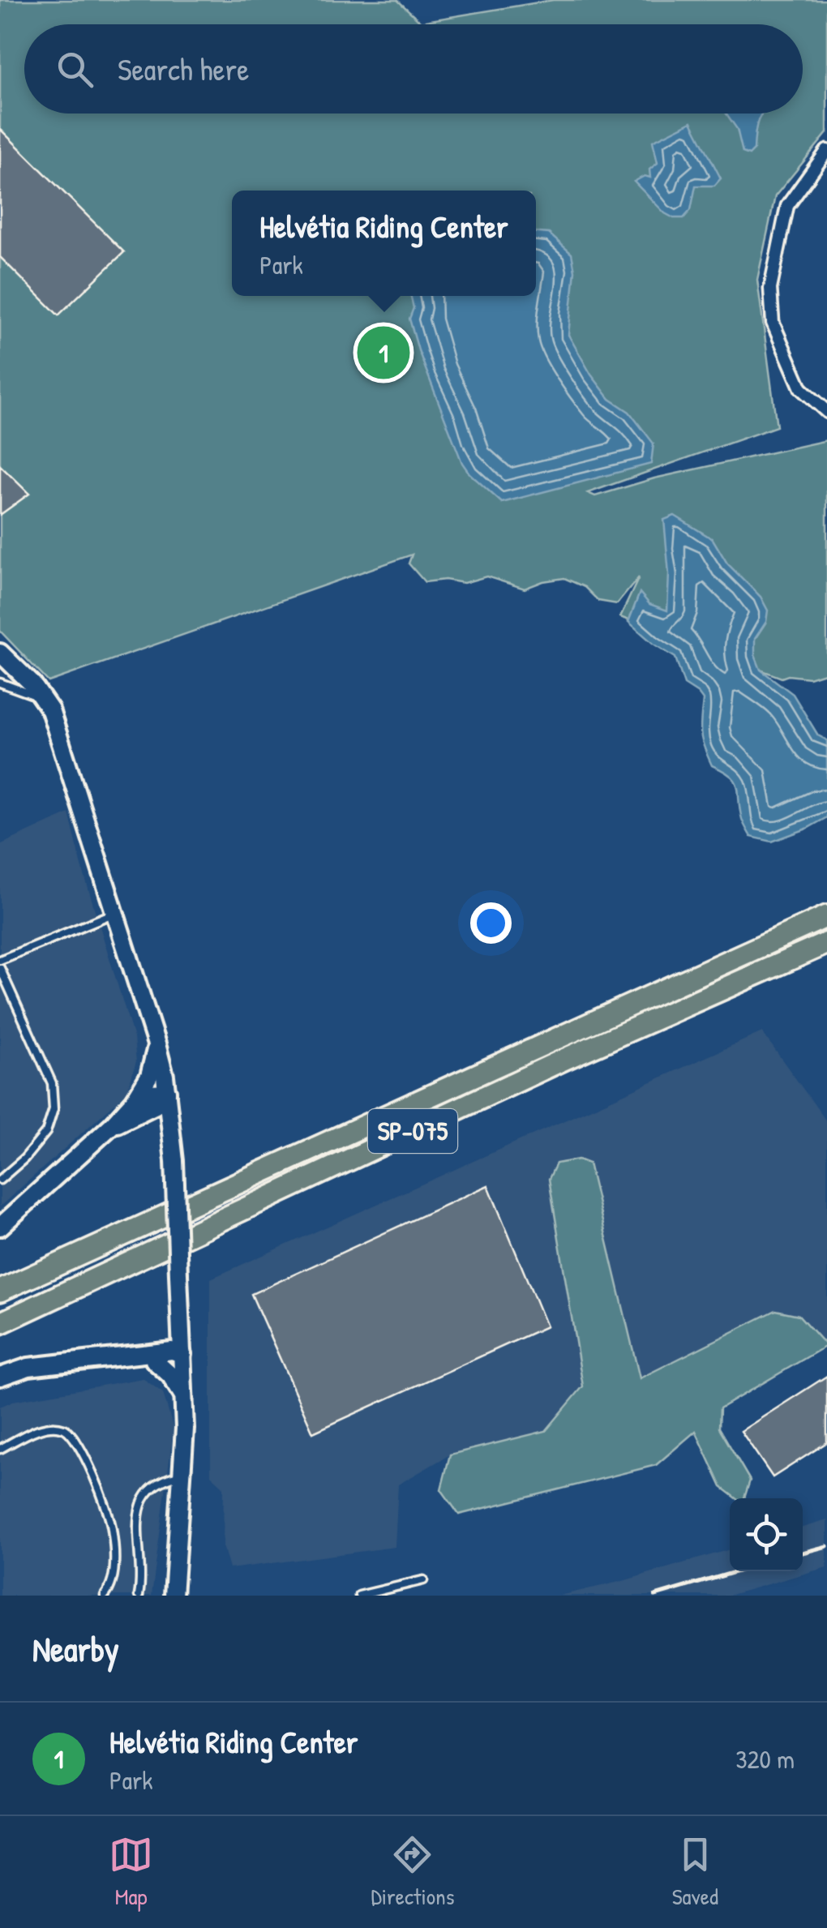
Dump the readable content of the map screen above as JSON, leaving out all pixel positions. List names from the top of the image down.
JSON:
{
  "streets": {
    "highway": ["SP-075"]
  },
  "page": {
    "search": "Search here",
    "popup": ["Helvétia Riding Center", "Park"],
    "pins": "1",
    "heading": "Nearby",
    "list": [
      {
        "mark": "1",
        "name": "Helvétia Riding Center",
        "note": "Park",
        "value": "320 m"
      }
    ],
    "nav": ["Map", "Directions", "Saved"]
  }
}
